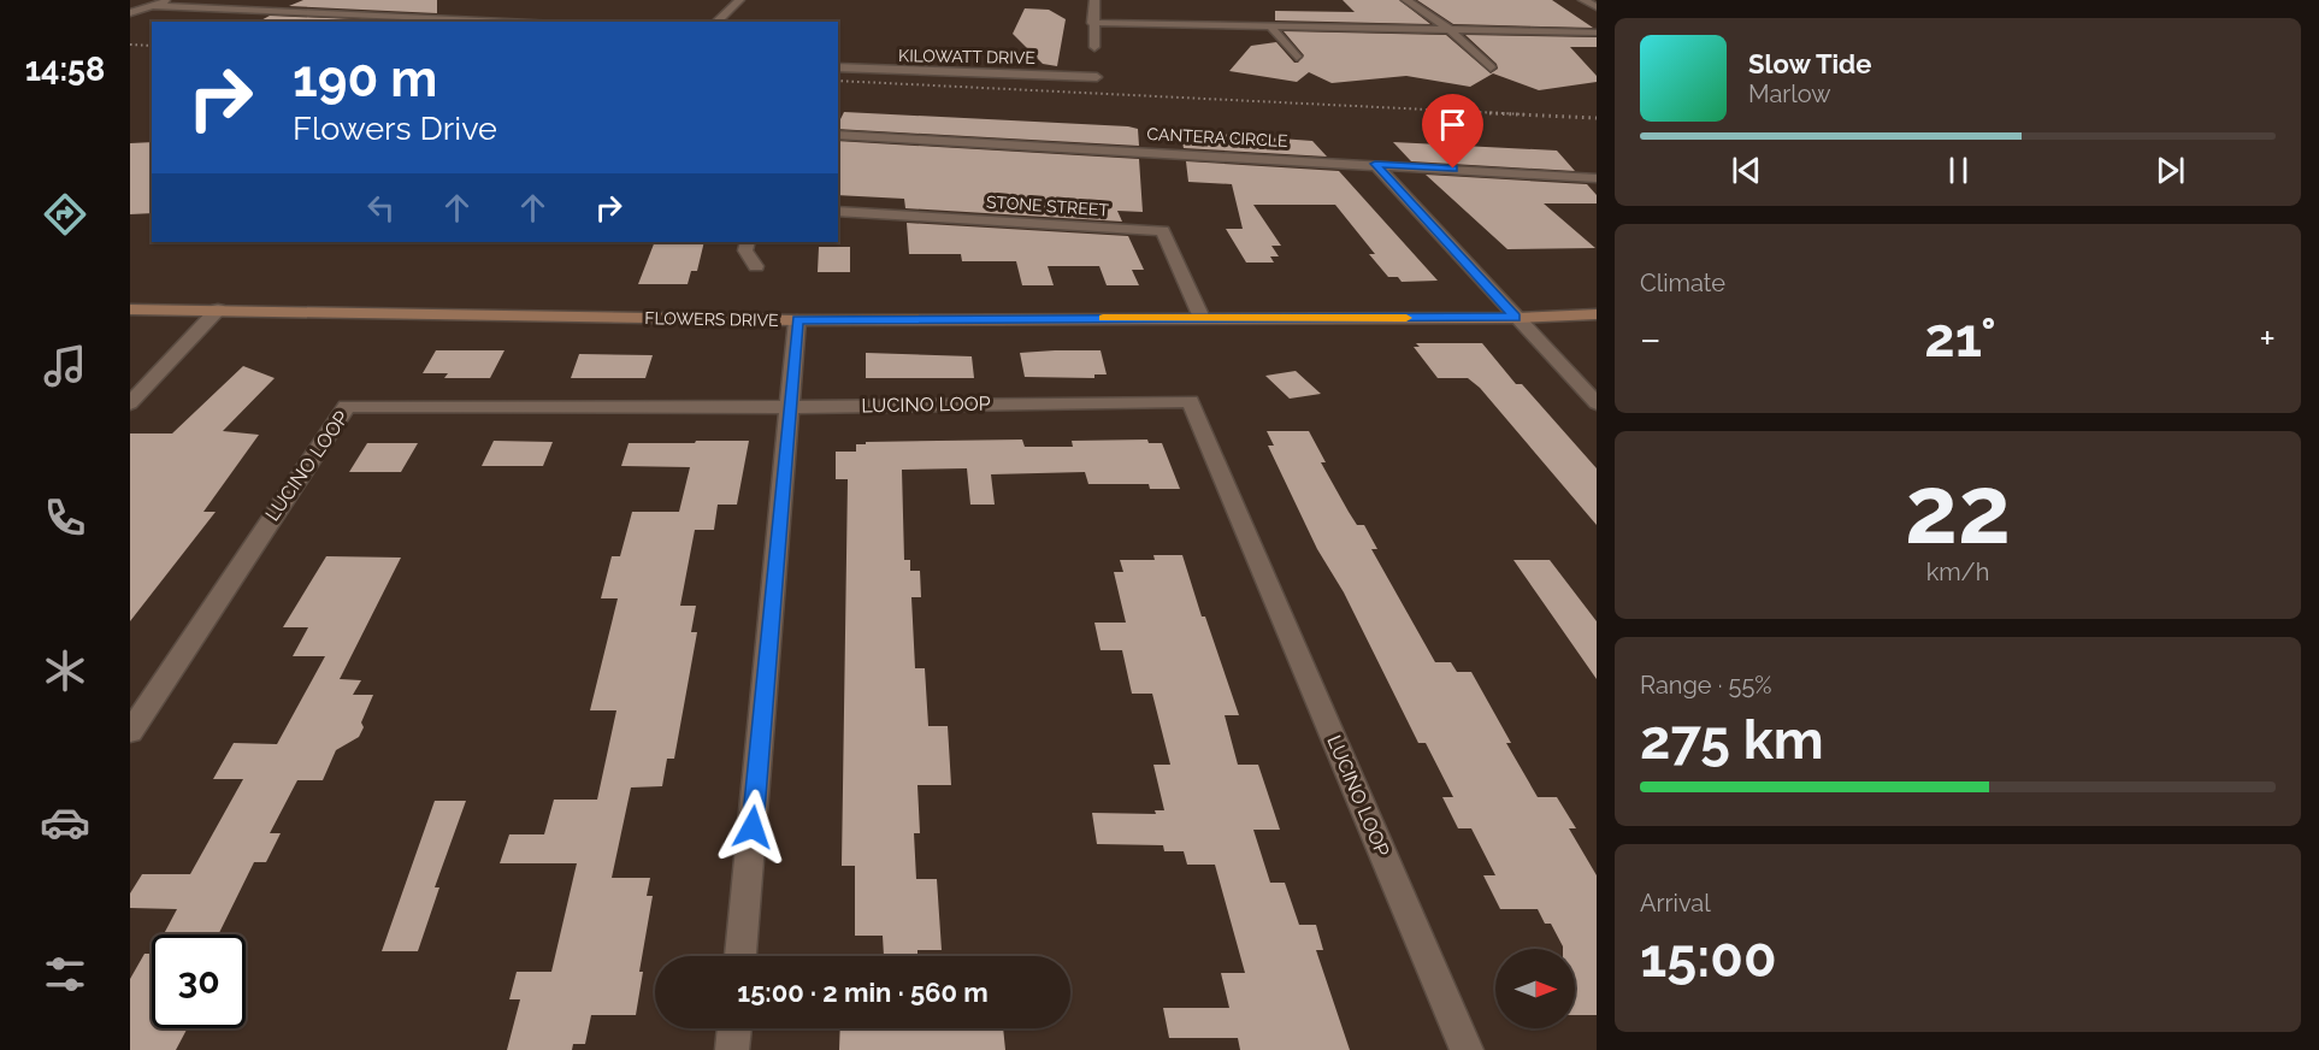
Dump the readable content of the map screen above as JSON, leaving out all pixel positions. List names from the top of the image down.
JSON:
{
  "streets": {
    "street": [
      "KILOWATT DRIVE",
      "CANTERA CIRCLE",
      "STONE STREET",
      "FLOWERS DRIVE",
      "LUCINO LOOP"
    ]
  },
  "crossings": [
    ["STONE STREET", "FLOWERS DRIVE"]
  ],
  "north": "right",
  "page": {
    "tabs": "14:58",
    "turn": ["190 m", "Flowers Drive"],
    "song": ["Slow Tide", "Marlow"],
    "tile": [
      "Climate",
      ["22", "km/h"],
      ["Range · 55%", "275 km"],
      ["Arrival", "15:00"]
    ],
    "heat": ["−", "21°", "+"],
    "limit": "30",
    "trip": "15:00 · 2 min · 560 m"
  }
}
